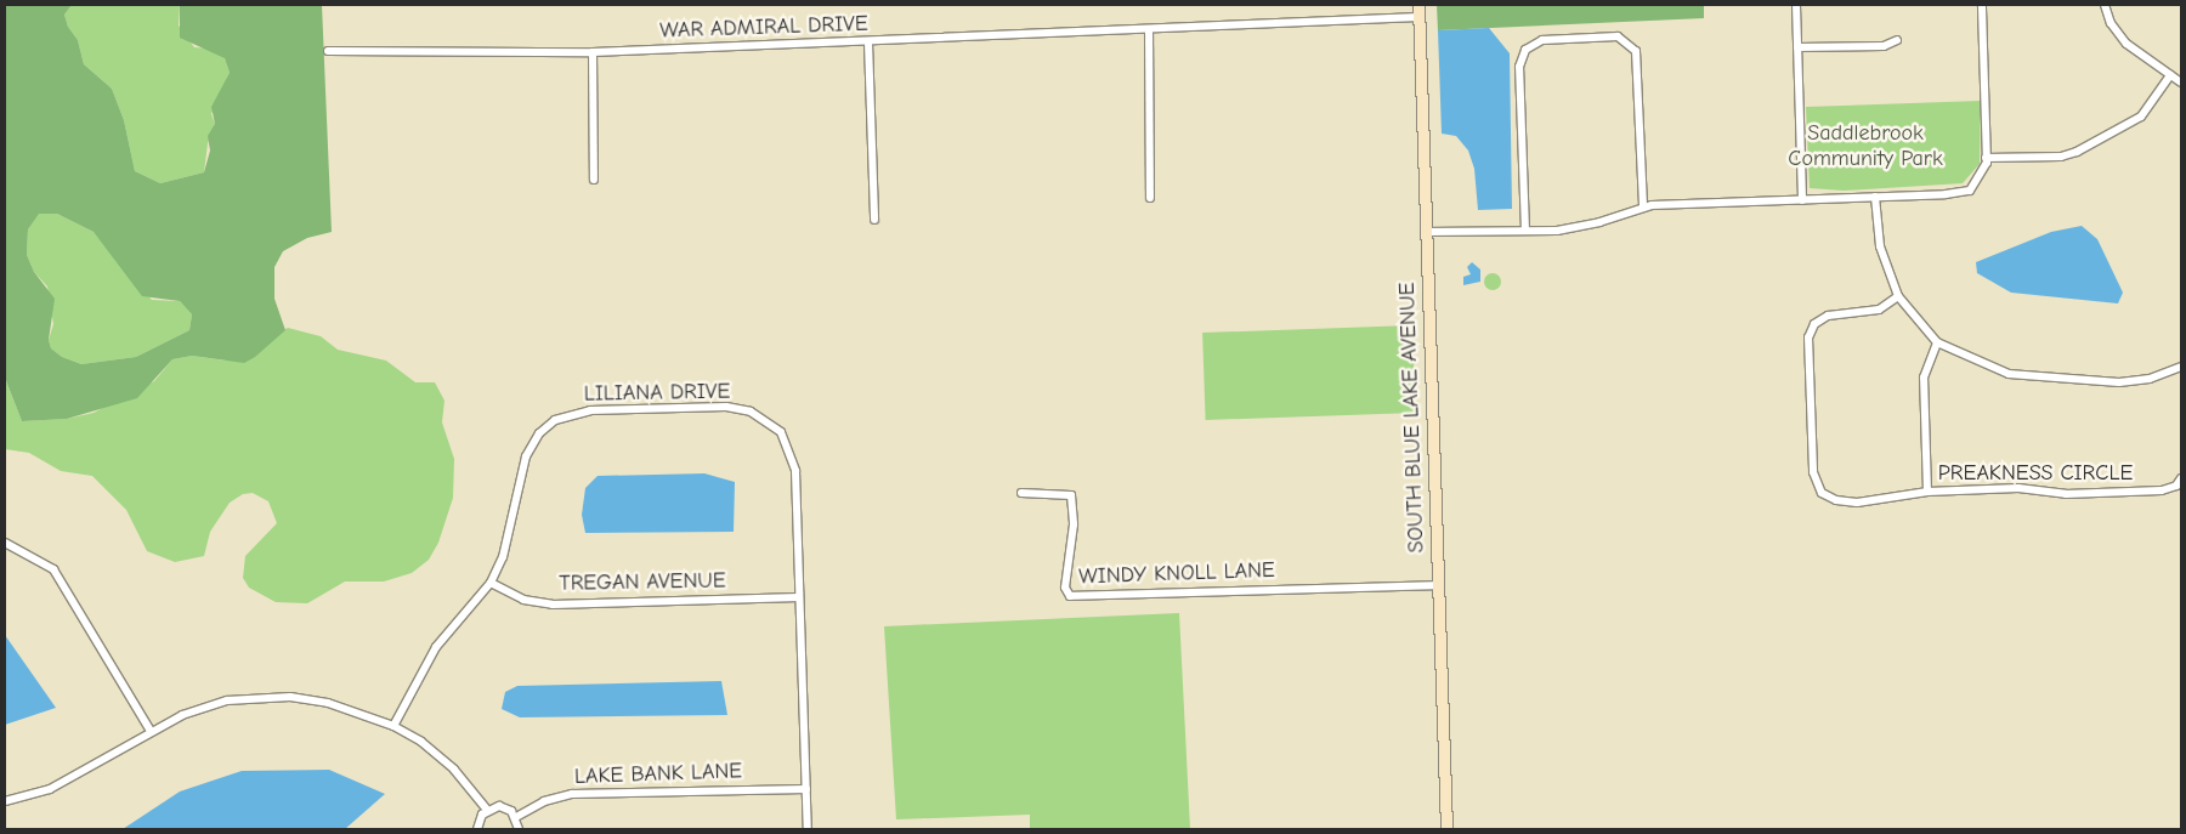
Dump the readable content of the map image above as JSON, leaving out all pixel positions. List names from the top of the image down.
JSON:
{
  "streets": {
    "main road": ["SOUTH BLUE LAKE AVENUE"],
    "street": [
      "WAR ADMIRAL DRIVE",
      "LILIANA DRIVE",
      "PREAKNESS CIRCLE",
      "WINDY KNOLL LANE",
      "TREGAN AVENUE",
      "LAKE BANK LANE"
    ]
  },
  "crossings": [
    ["WAR ADMIRAL DRIVE", "SOUTH BLUE LAKE AVENUE"],
    ["LILIANA DRIVE", "TREGAN AVENUE"],
    ["LILIANA DRIVE", "LAKE BANK LANE"],
    ["SOUTH BLUE LAKE AVENUE", "WINDY KNOLL LANE"]
  ],
  "parks": ["Saddlebrook Community Park"]
}
